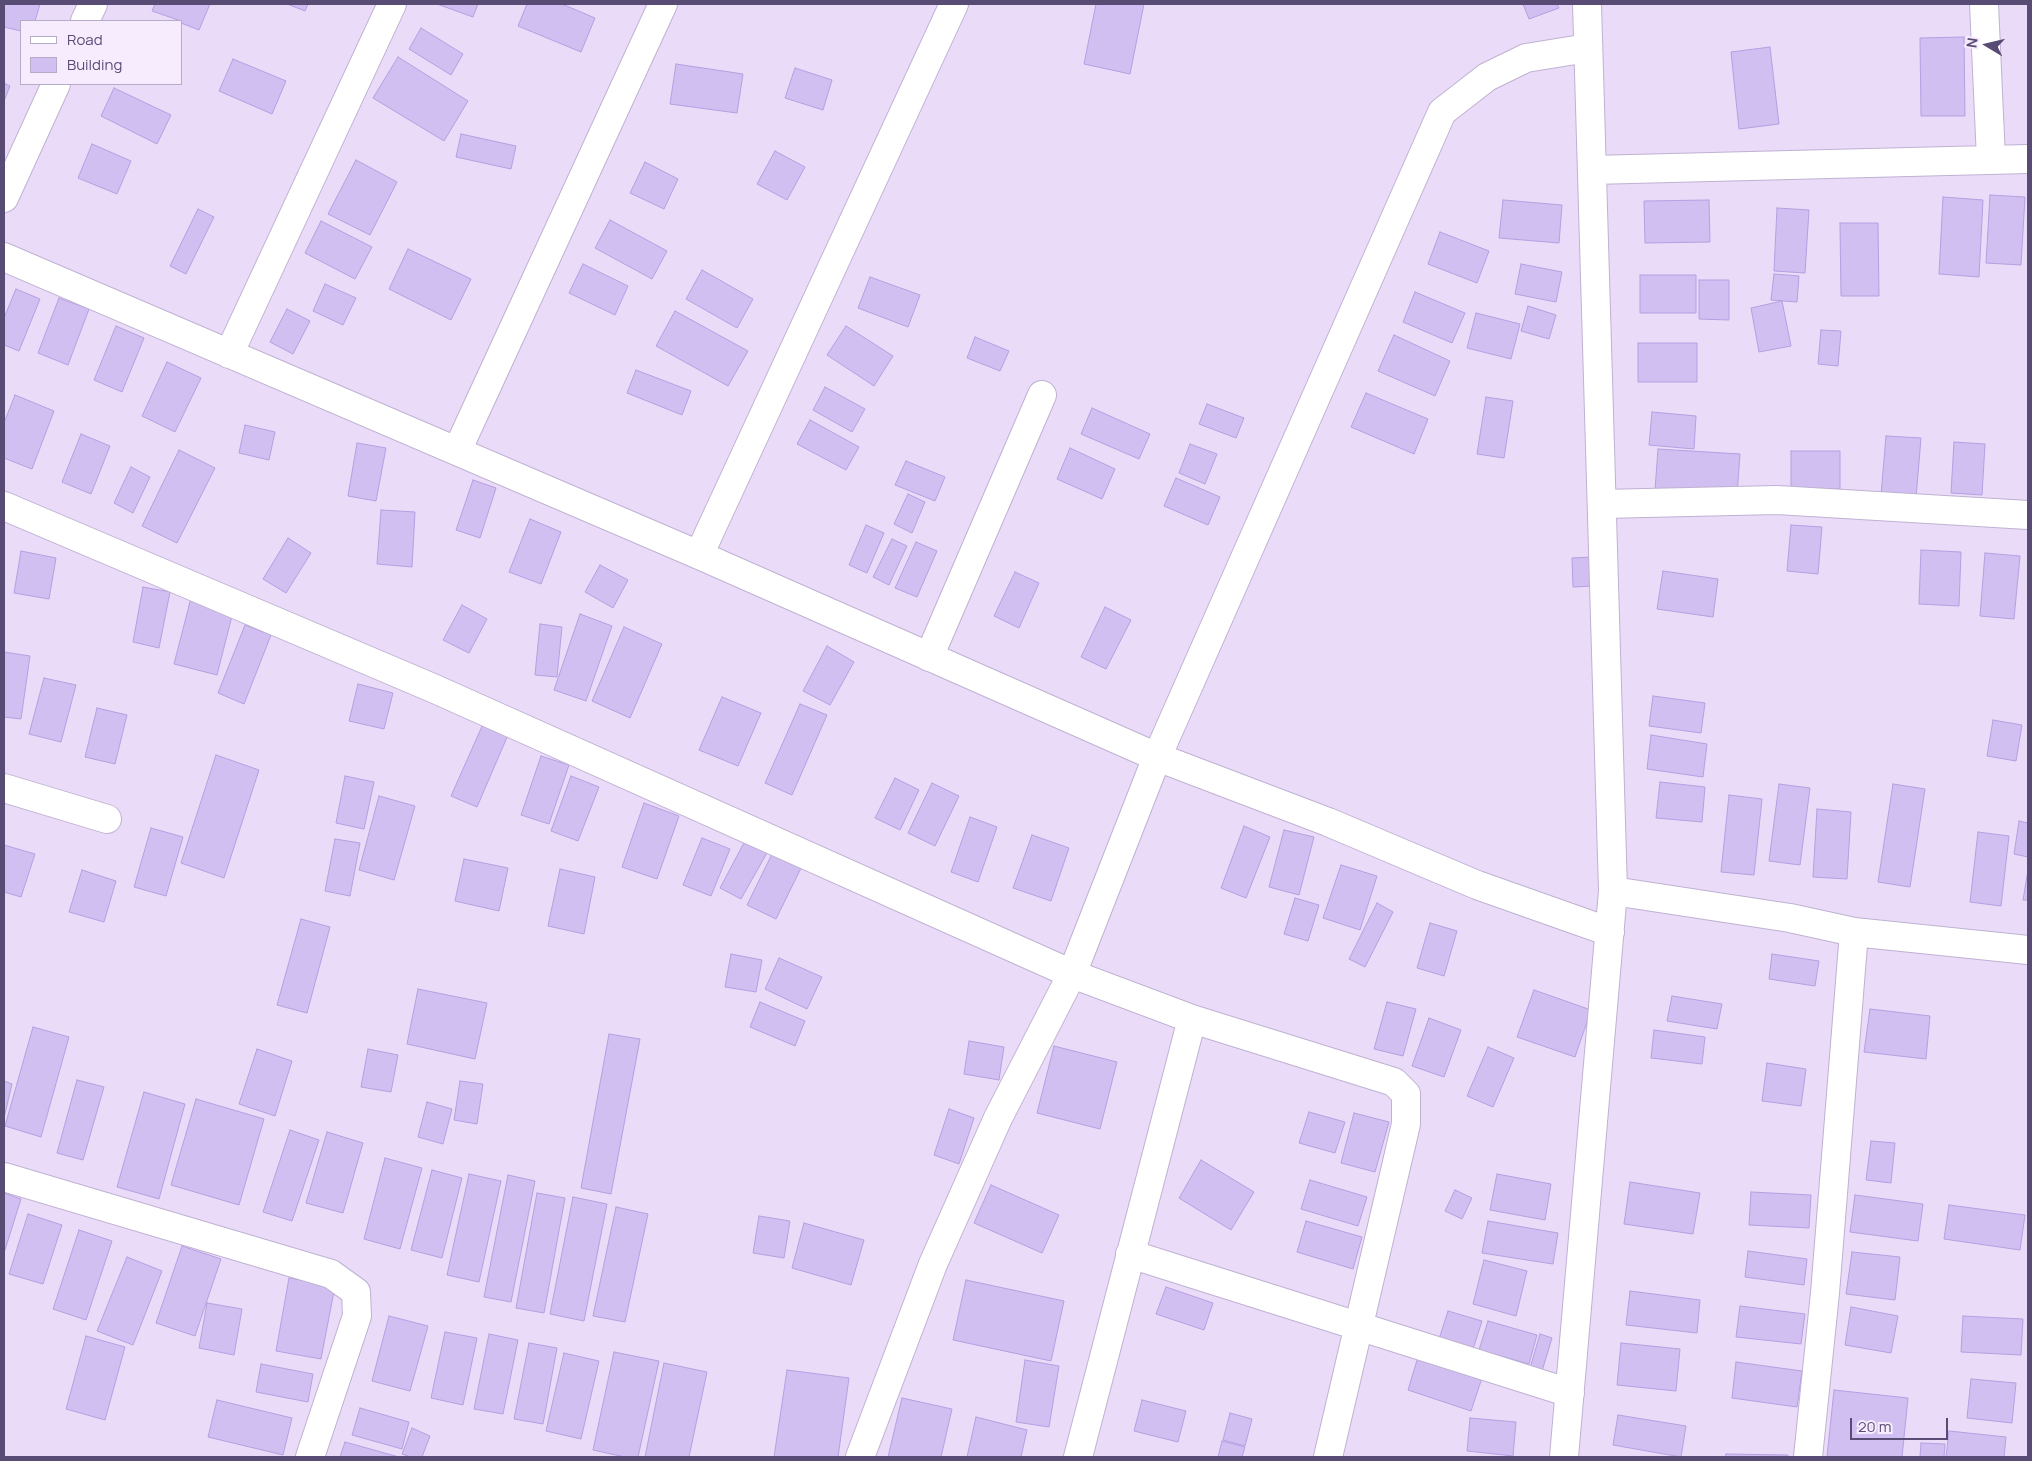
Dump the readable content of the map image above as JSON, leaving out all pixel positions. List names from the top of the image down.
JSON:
{
  "legend": ["Road", "Building"],
  "scale_bar": "20 m",
  "north": "left"
}
